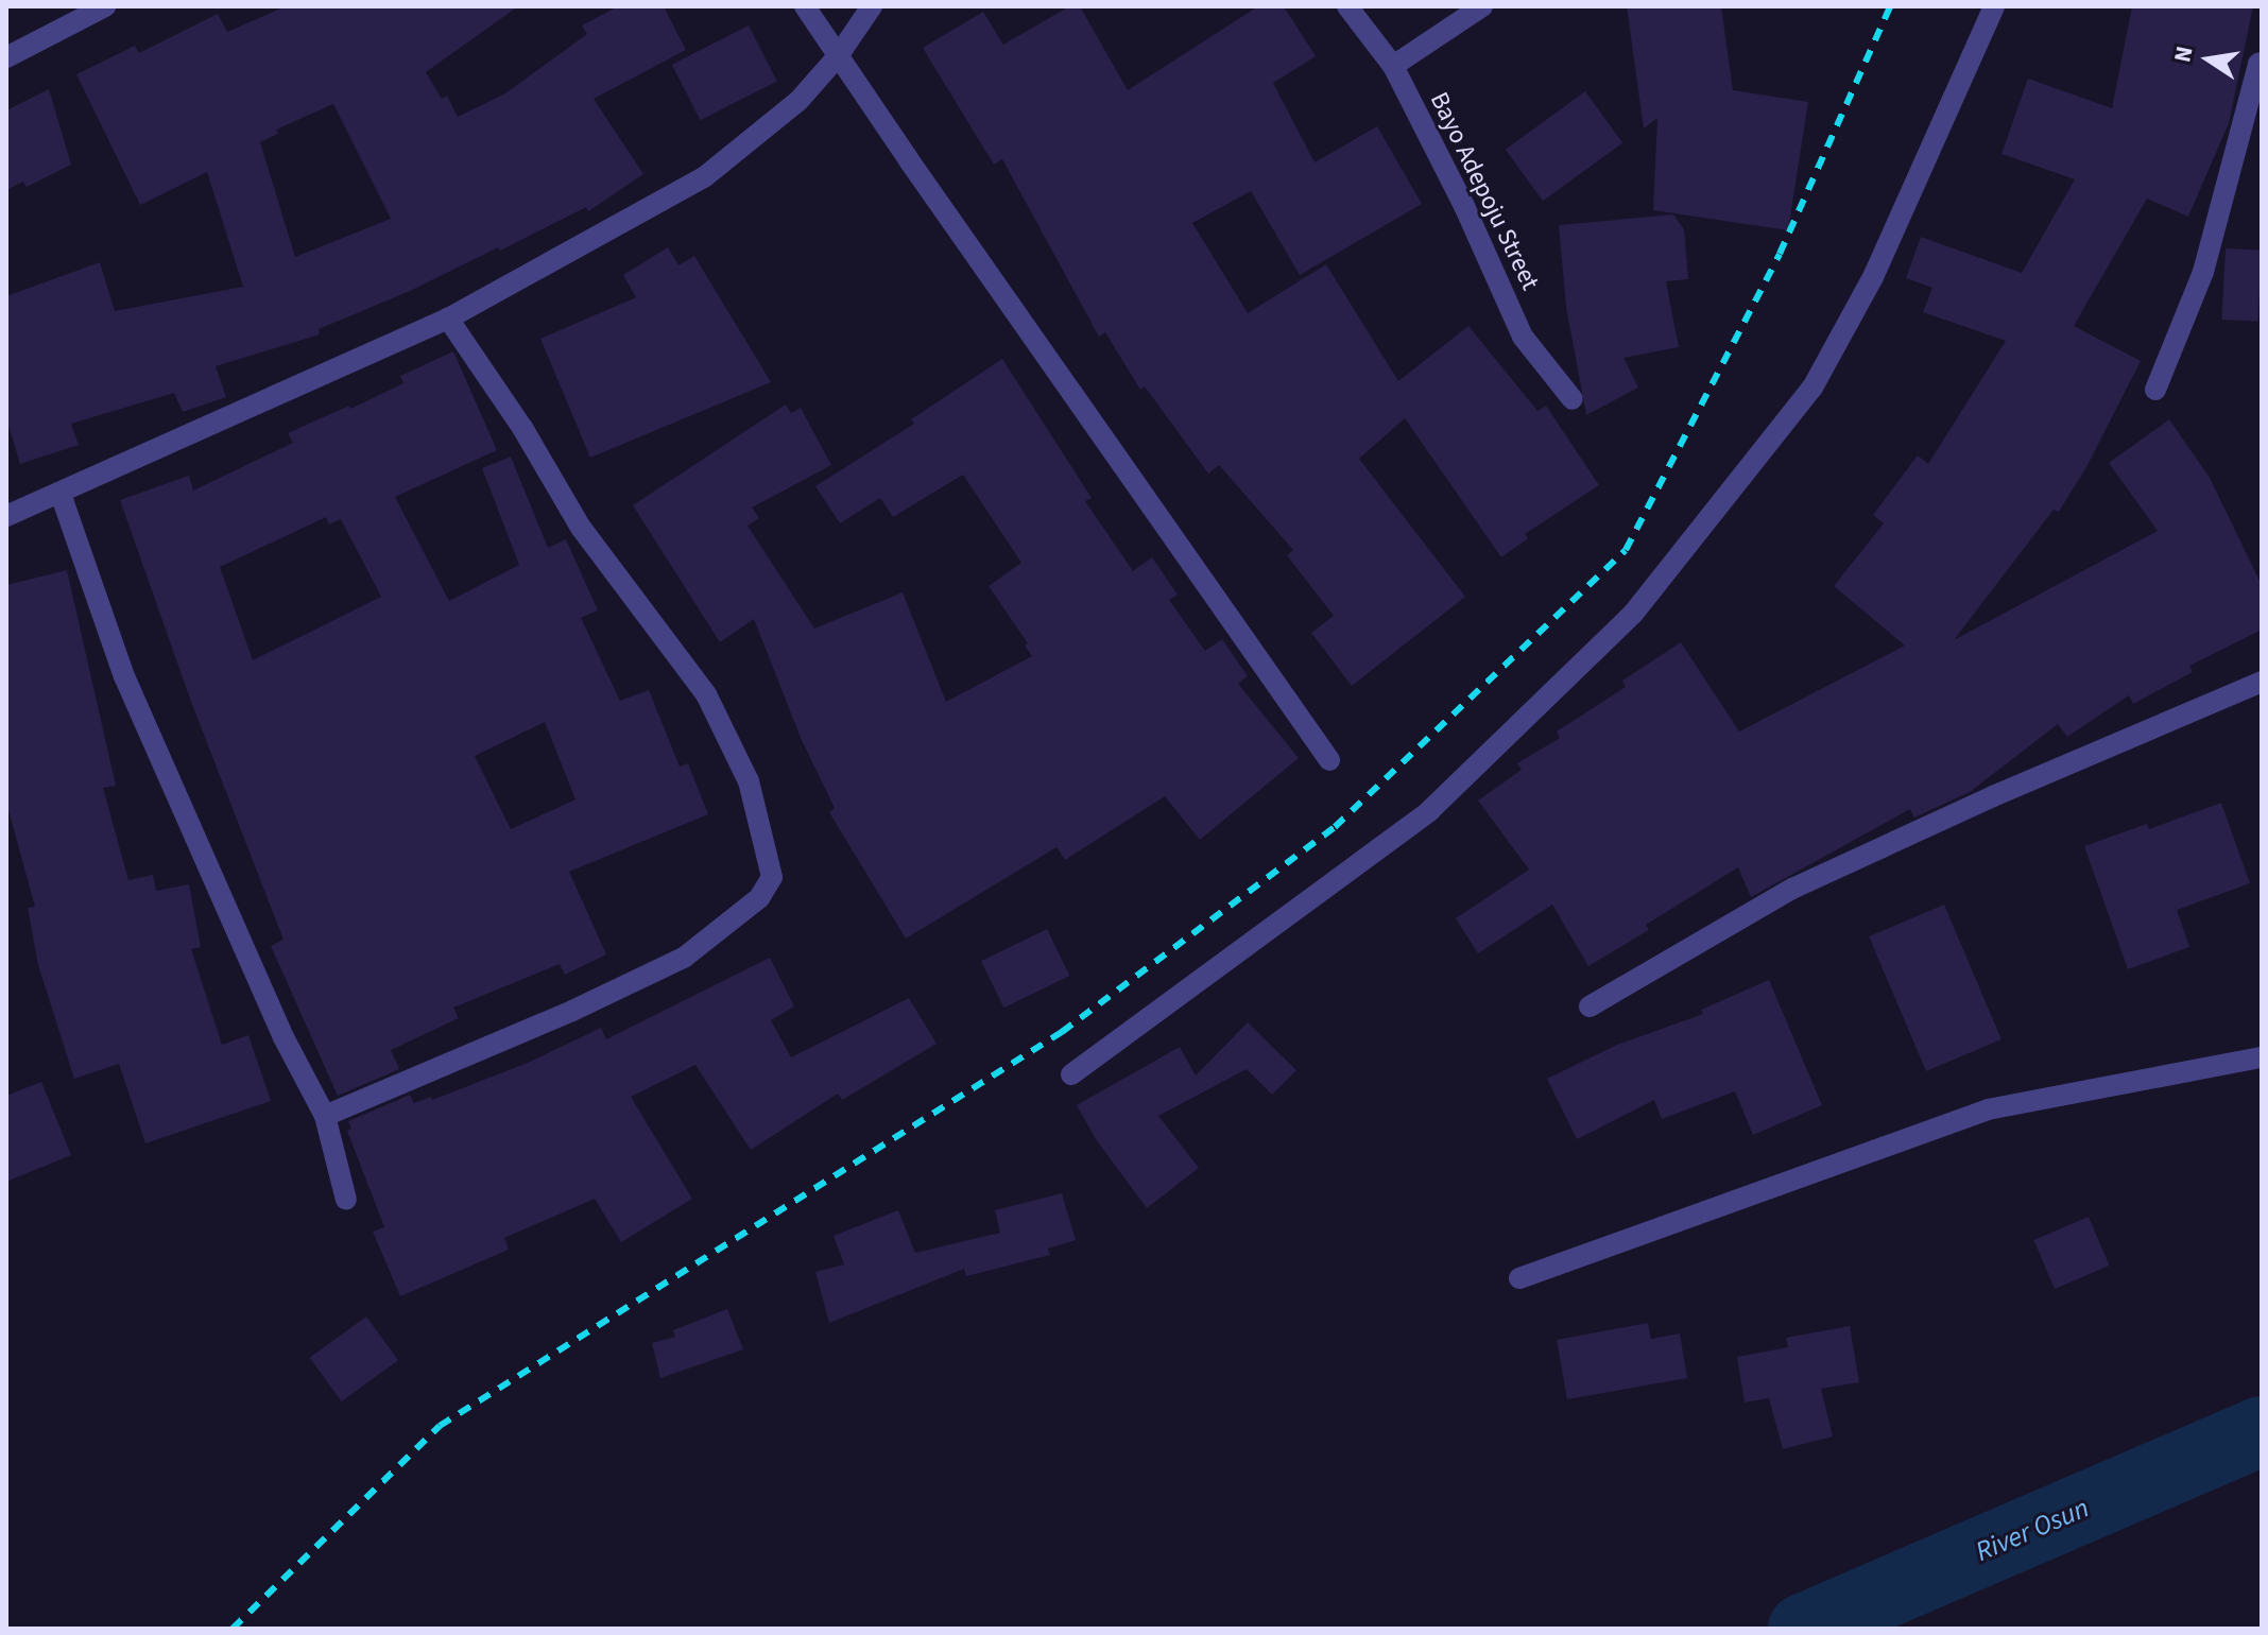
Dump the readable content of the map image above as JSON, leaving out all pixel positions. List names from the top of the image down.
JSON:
{
  "streets": {
    "street": ["Bayo Adepoju Street"]
  },
  "water": ["River Osun"],
  "north": "left"
}
